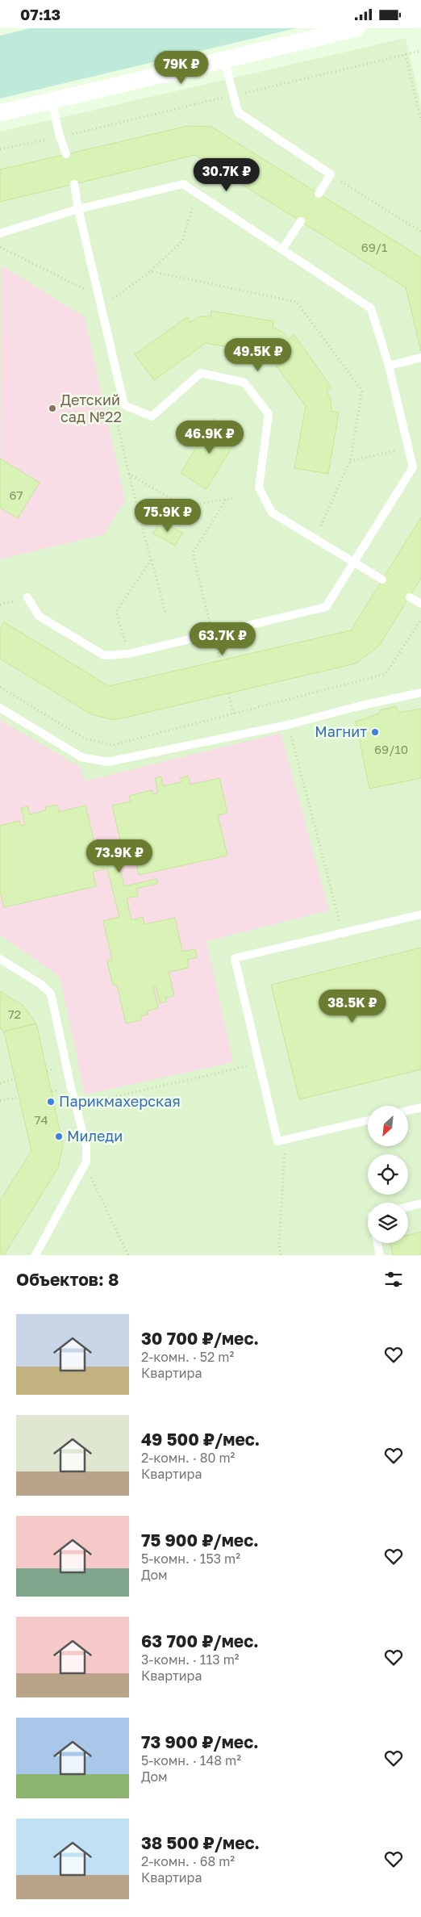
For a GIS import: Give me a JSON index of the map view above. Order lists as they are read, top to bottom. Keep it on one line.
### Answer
{"places":["Детский сад №22","Магнит","Парикмахерская","Миледи"],"house_numbers":["69/1","67","69/10","72","74"],"north":"bottom left","page":{"status":"07:13","price":["79K ₽","30.7K ₽","49.5K ₽","46.9K ₽","75.9K ₽","63.7K ₽","73.9K ₽","38.5K ₽"],"heading":"Объектов: 8","list":[{"name":"30 700 ₽/мес.","note":"2-комн. · 52 m² · Квартира"},{"name":"49 500 ₽/мес.","note":"2-комн. · 80 m² · Квартира"},{"name":"75 900 ₽/мес.","note":"5-комн. · 153 m² · Дом"},{"name":"63 700 ₽/мес.","note":"3-комн. · 113 m² · Квартира"},{"name":"73 900 ₽/мес.","note":"5-комн. · 148 m² · Дом"},{"name":"38 500 ₽/мес.","note":"2-комн. · 68 m² · Квартира"}]}}
